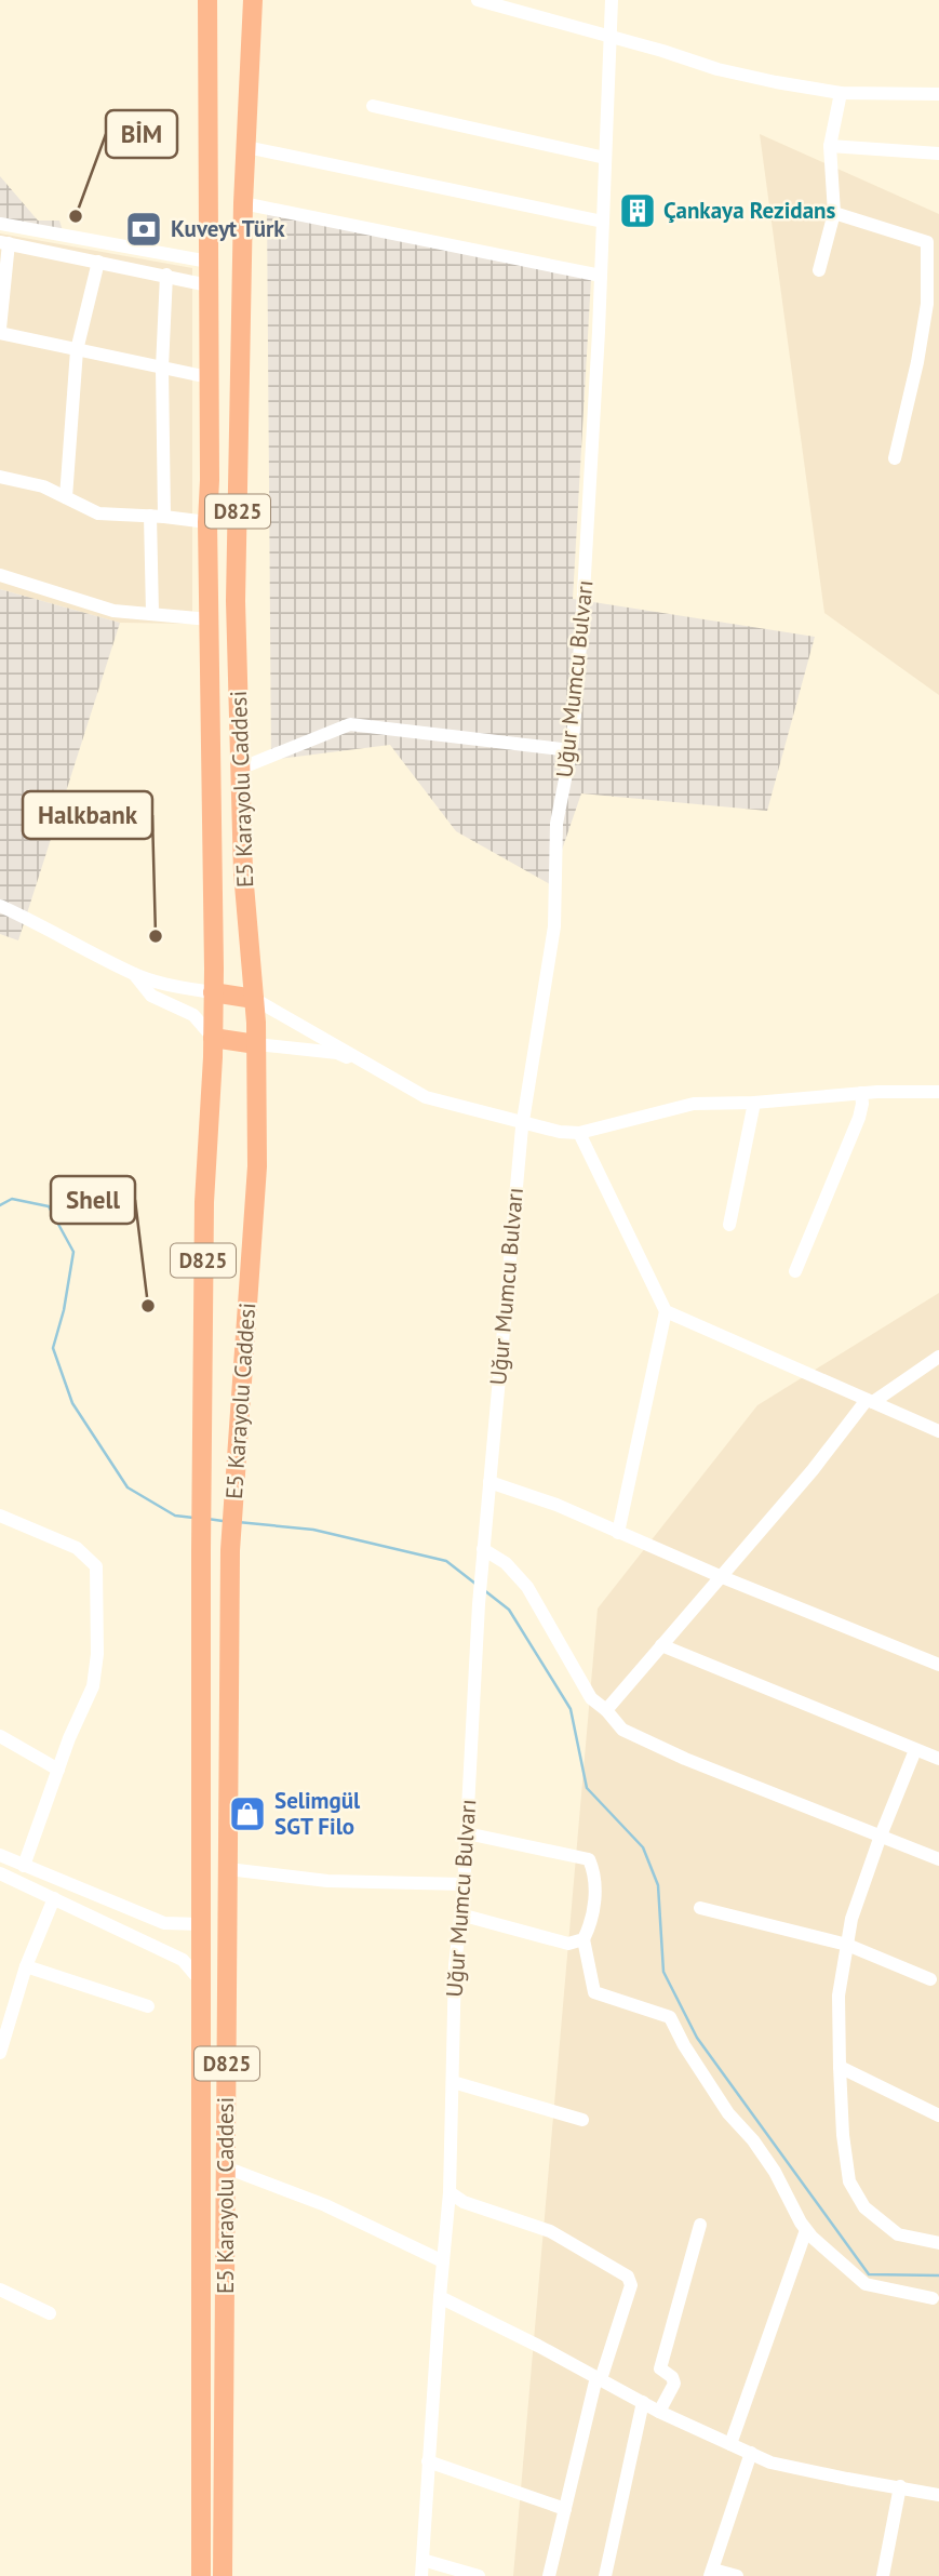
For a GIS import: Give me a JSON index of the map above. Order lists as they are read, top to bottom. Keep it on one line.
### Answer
{"streets":{"highway":["D825","E5 Karayolu Caddesi"],"street":["Uğur Mumcu Bulvarı"]},"places":{"building":["Çankaya Rezidans"],"other":["BİM","Halkbank","Shell"],"bank":["Kuveyt Türk"],"shop":["Selimgül SGT Filo"]}}
